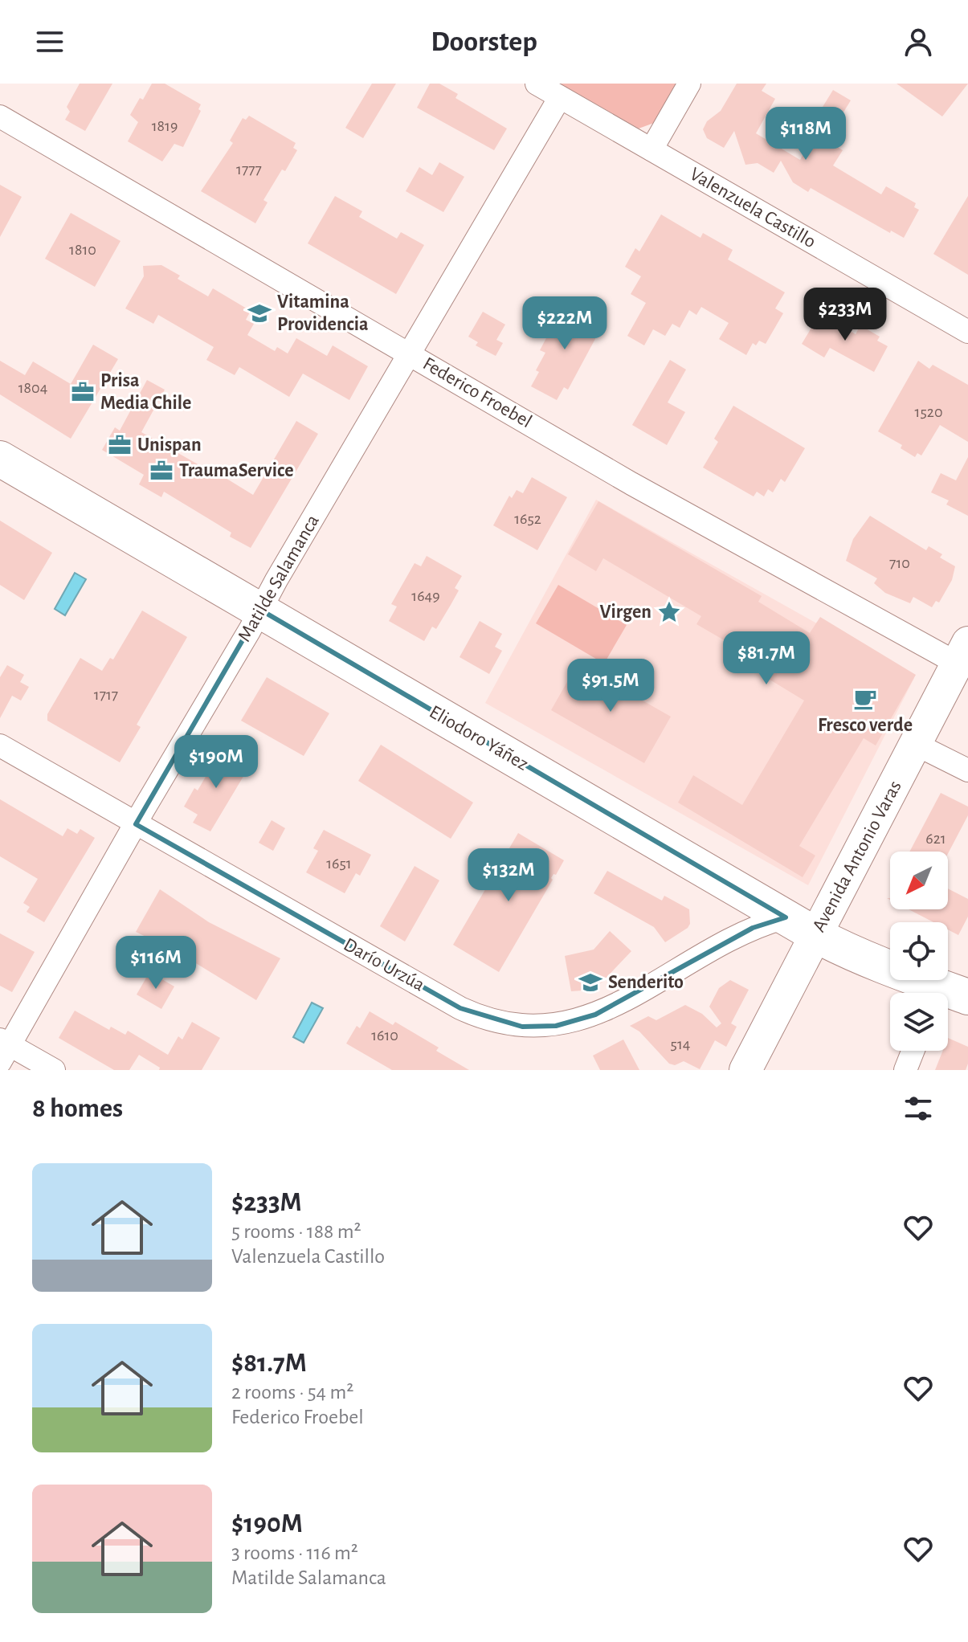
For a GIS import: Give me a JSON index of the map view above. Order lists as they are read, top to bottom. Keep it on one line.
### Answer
{"streets":{"main road":["Eliodoro Yáñez","Avenida Antonio Varas"],"street":["Valenzuela Castillo","Federico Froebel","Matilde Salamanca","Darío Urzúa"]},"crossings":[["Valenzuela Castillo","Matilde Salamanca"],["Federico Froebel","Matilde Salamanca"],["Federico Froebel","Avenida Antonio Varas"],["Matilde Salamanca","Eliodoro Yáñez"],["Matilde Salamanca","Darío Urzúa"],["Eliodoro Yáñez","Avenida Antonio Varas"],["Eliodoro Yáñez","Darío Urzúa"]],"places":{"school or university":["Vitamina Providencia","Senderito"],"office":["Prisa Media Chile","Unispan","TraumaService"],"place":["Virgen"],"cafe":["Fresco verde"]},"house_numbers":["1819","1777","1810","1804","1520","1652","710","1649","1717","621","1651","1610","514"],"north":"bottom left","page":{"header":"Doorstep","price":["$118M","$233M","$222M","$81.7M","$91.5M","$190M","$132M","$116M"],"heading":"8 homes","list":[{"name":"$233M","note":"5 rooms · 188 m² · Valenzuela Castillo"},{"name":"$81.7M","note":"2 rooms · 54 m² · Federico Froebel"},{"name":"$190M","note":"3 rooms · 116 m² · Matilde Salamanca"}]}}
